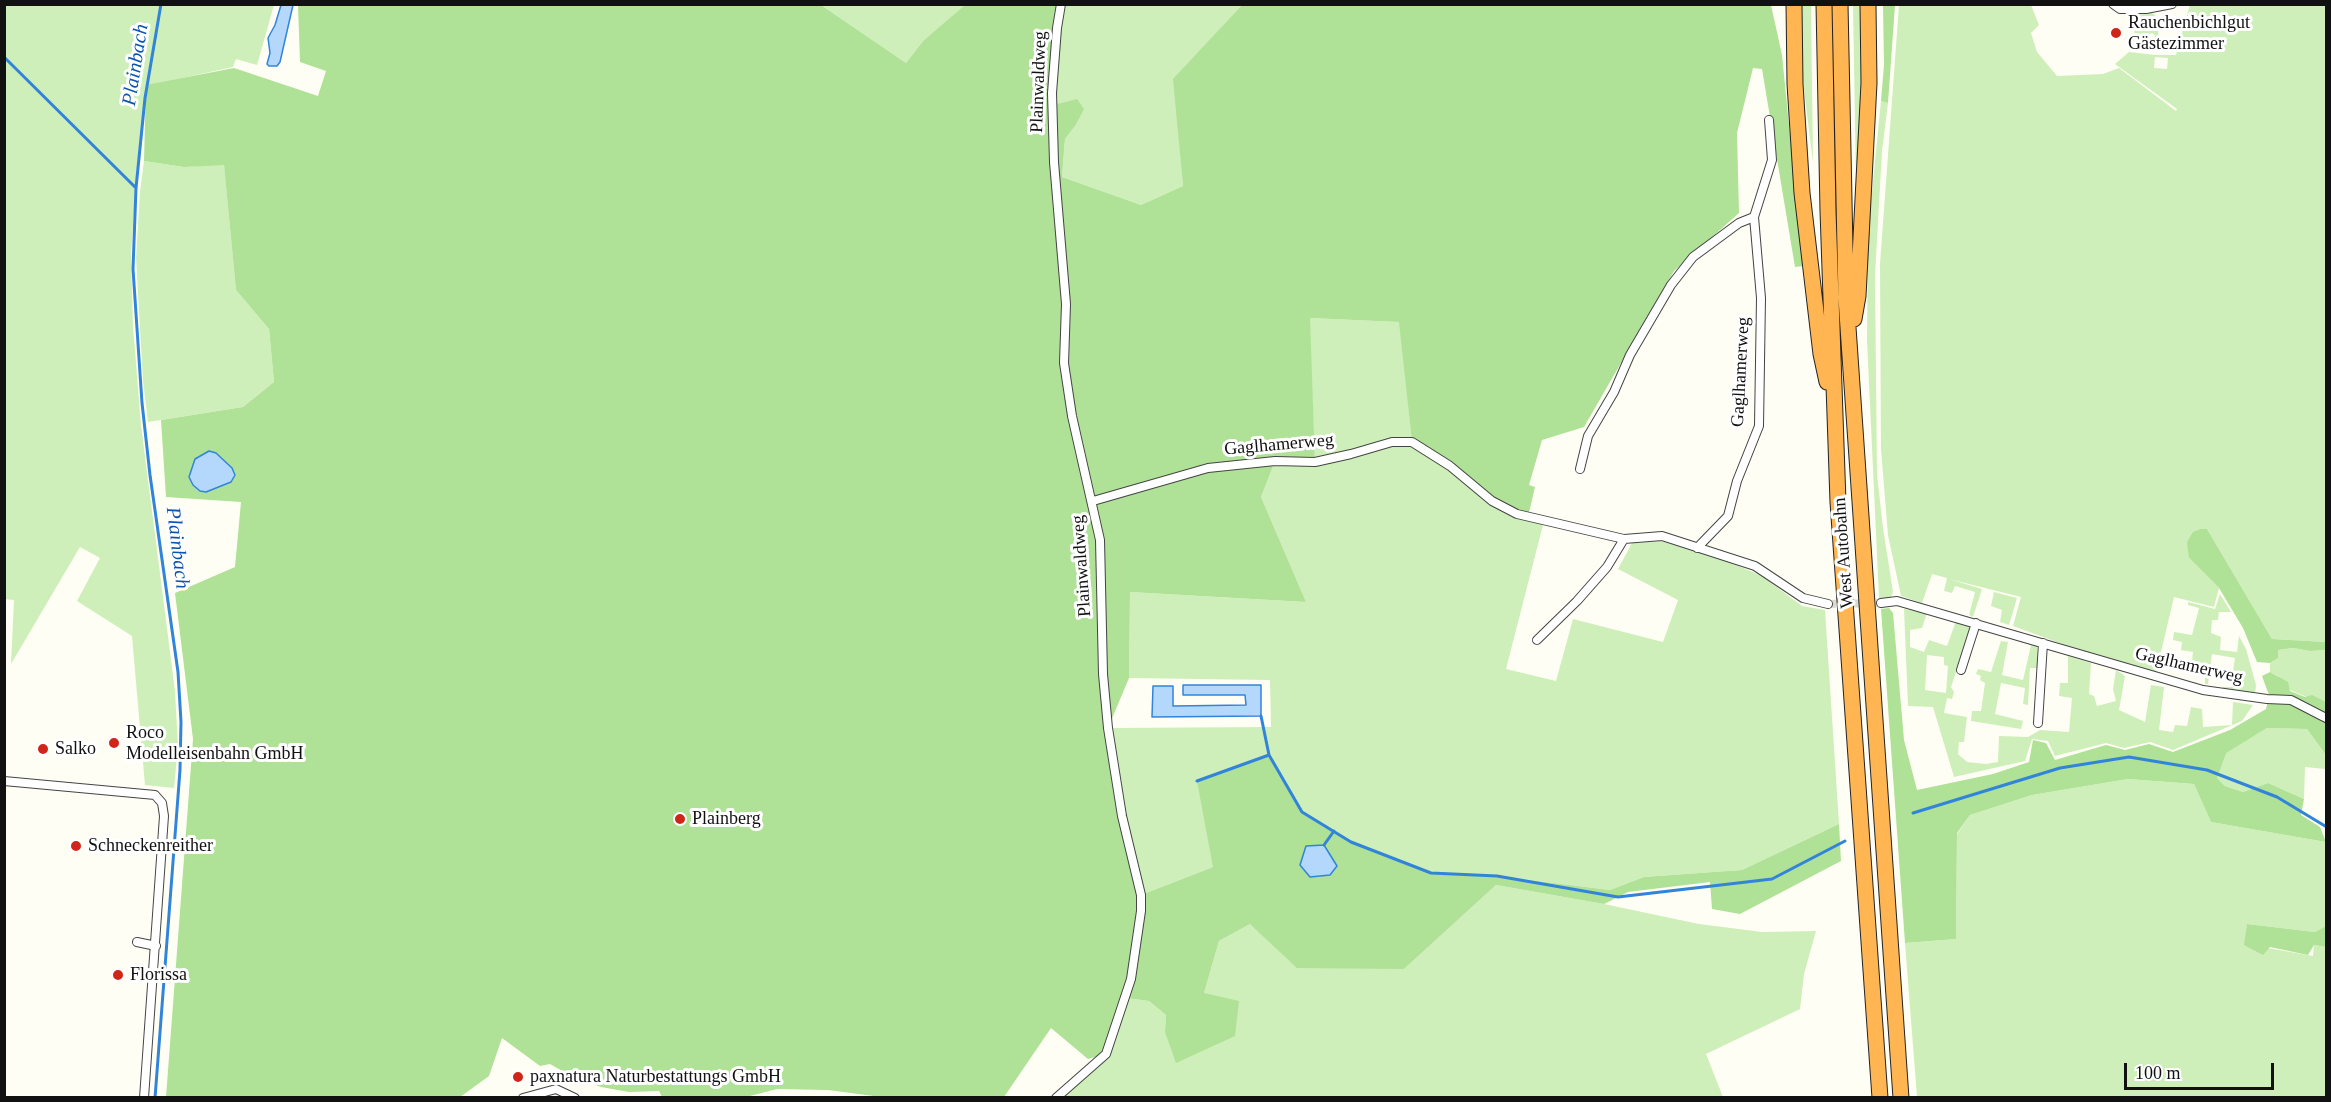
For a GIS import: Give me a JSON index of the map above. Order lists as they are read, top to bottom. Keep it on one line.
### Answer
{"streets":{"highway":["West Autobahn"],"street":["Plainwaldweg","Gaglhamerweg"]},"crossings":[["Plainwaldweg","Gaglhamerweg"]],"water":["Plainbach"],"places":["Rauchenbichlgut Gästezimmer","Roco Modelleisenbahn GmbH","Salko","Plainberg","Schneckenreither","Florissa","paxnatura Naturbestattungs GmbH"],"scale_bar":"100 m"}
